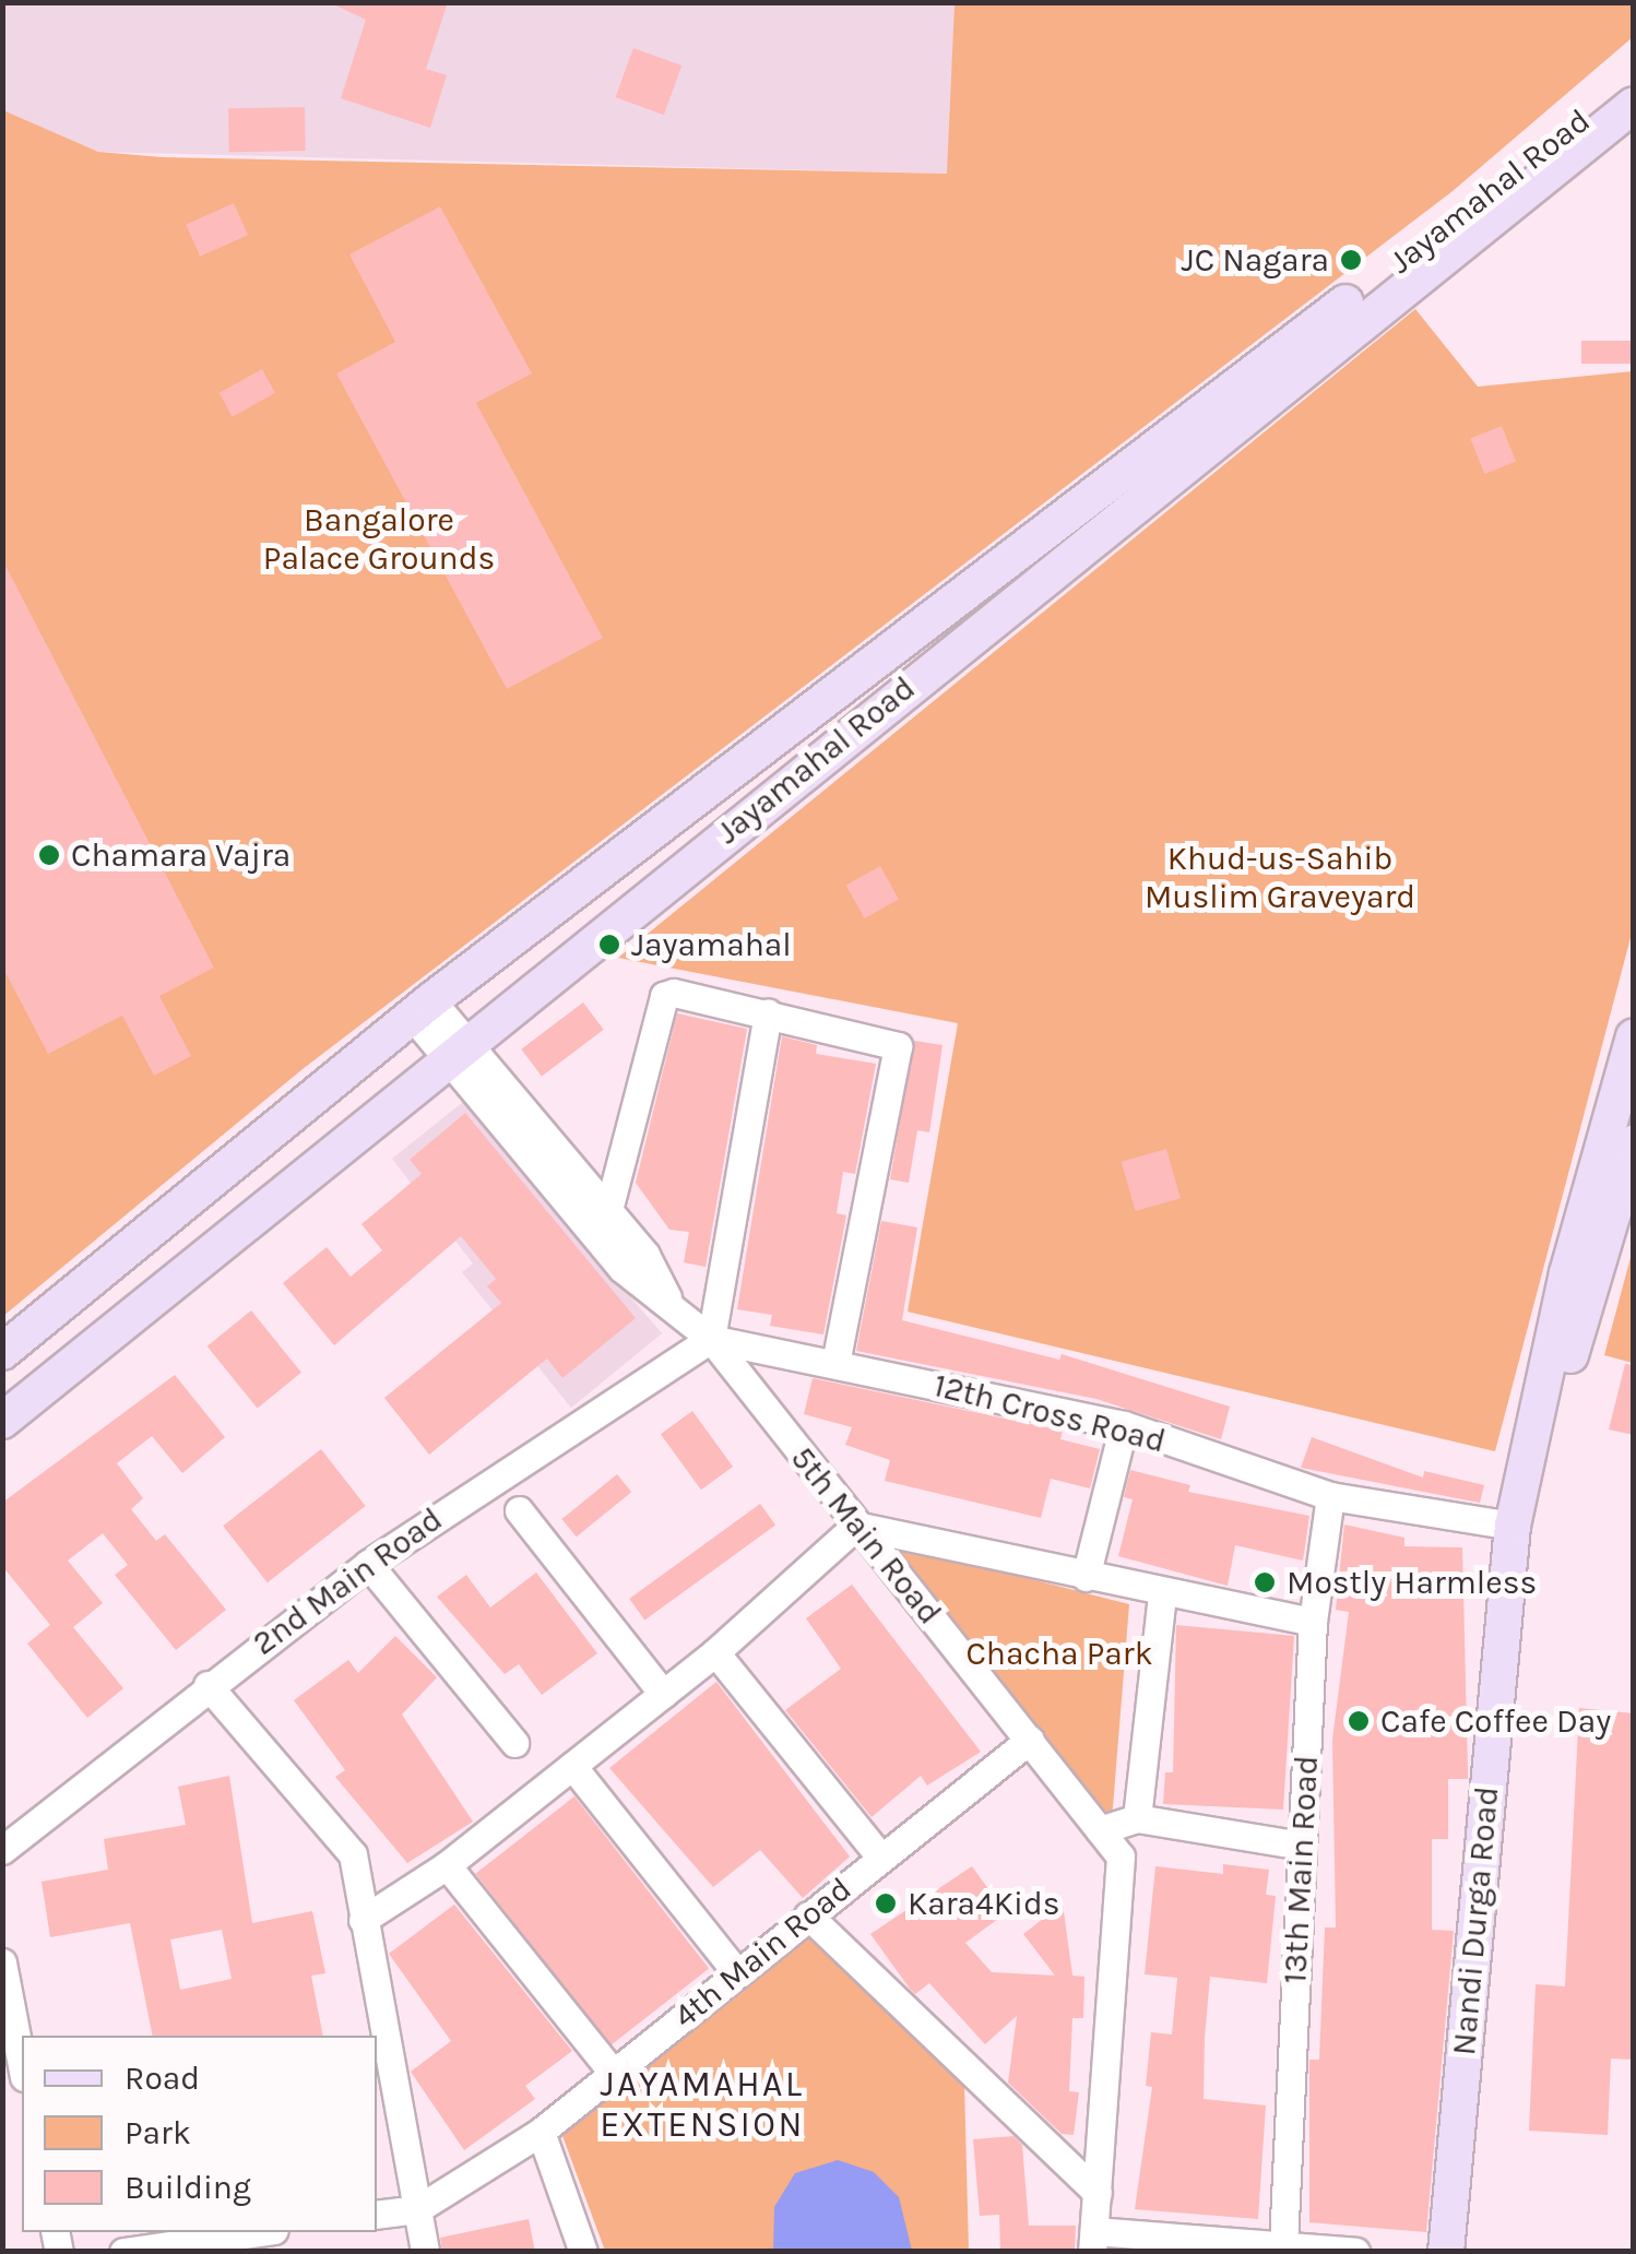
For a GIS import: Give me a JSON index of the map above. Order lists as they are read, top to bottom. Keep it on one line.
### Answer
{"streets":{"main road":["Jayamahal Road","Nandi Durga Road"],"street":["12th Cross Road","5th Main Road","2nd Main Road","13th Main Road","4th Main Road"]},"crossings":[["Jayamahal Road","5th Main Road"],["12th Cross Road","5th Main Road"],["12th Cross Road","2nd Main Road"],["12th Cross Road","13th Main Road"],["12th Cross Road","Nandi Durga Road"],["5th Main Road","2nd Main Road"],["5th Main Road","4th Main Road"]],"districts":["JAYAMAHAL EXTENSION"],"parks":["Bangalore Palace Grounds","Khud-us-Sahib Muslim Graveyard","Chacha Park"],"places":["JC Nagara","Chamara Vajra","Jayamahal","Mostly Harmless","Cafe Coffee Day","Kara4Kids"],"legend":["Road","Park","Building"]}
